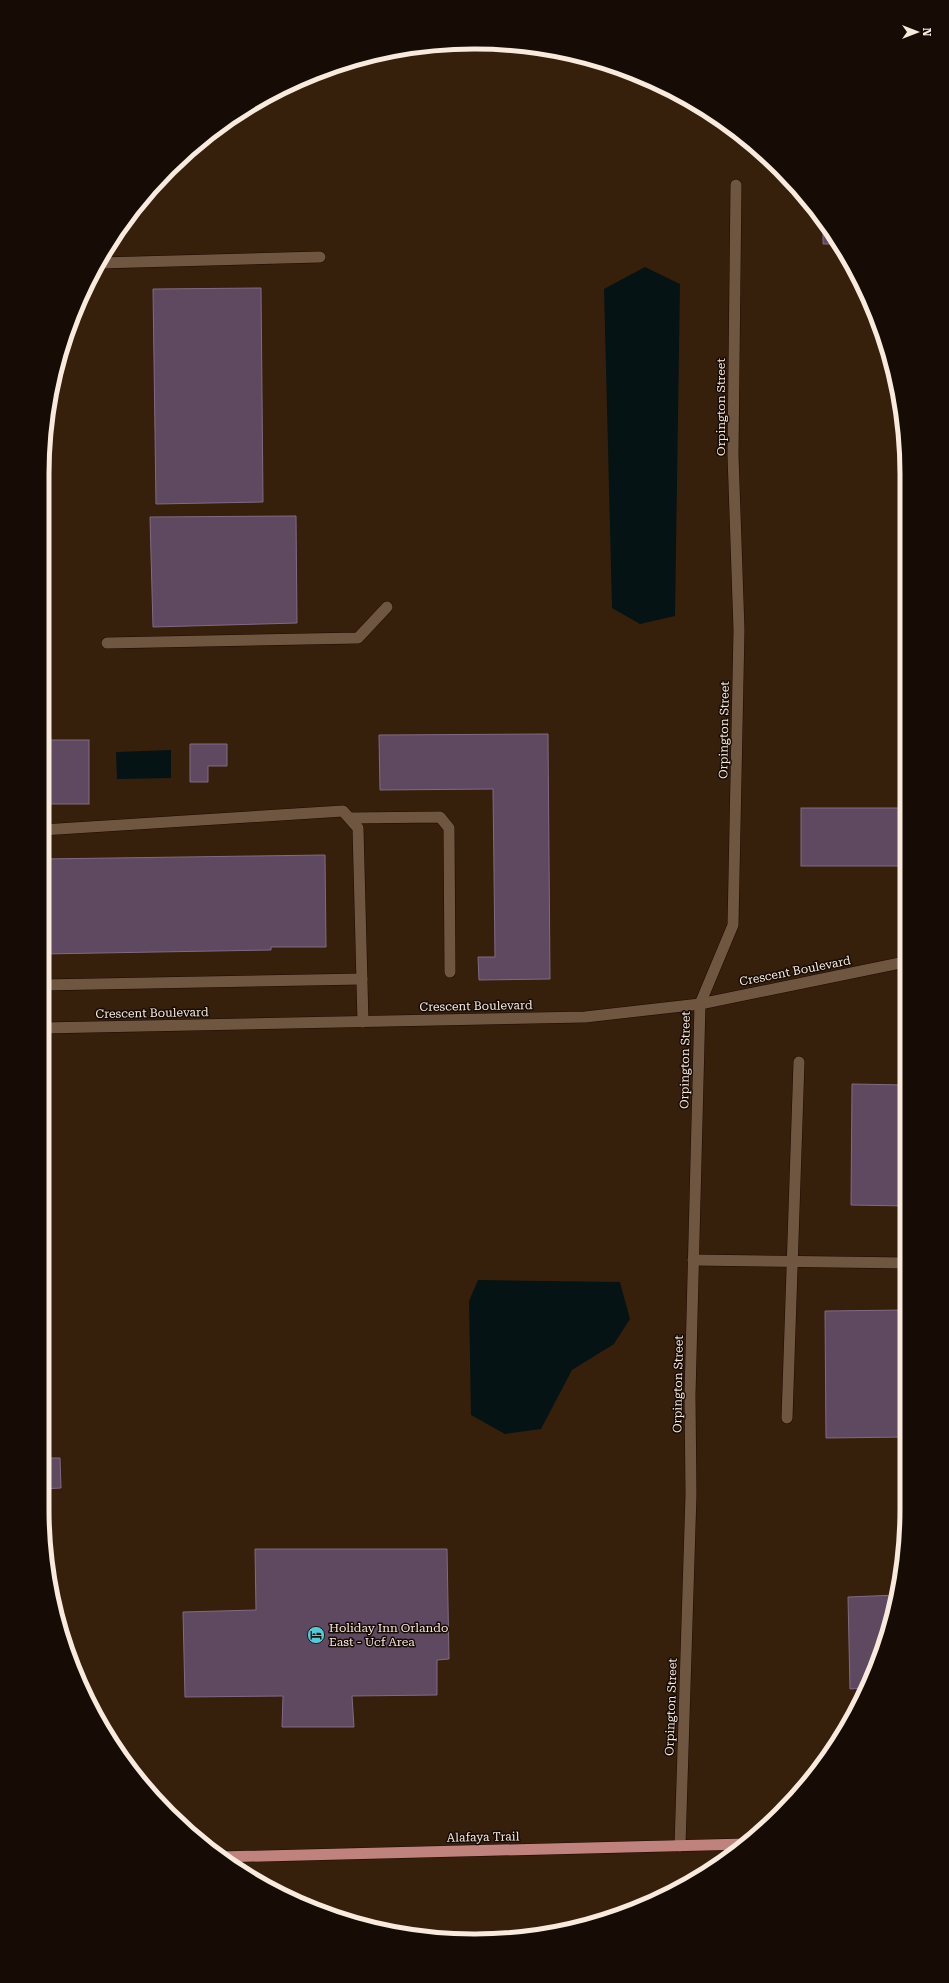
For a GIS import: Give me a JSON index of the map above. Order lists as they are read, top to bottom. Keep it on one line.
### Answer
{"streets":{"main road":["Alafaya Trail"],"street":["Orpington Street","Crescent Boulevard"]},"crossings":[["Orpington Street","Crescent Boulevard"],["Orpington Street","Alafaya Trail"]],"places":{"hotel":["Holiday Inn Orlando East - Ucf Area"]},"north":"right"}
